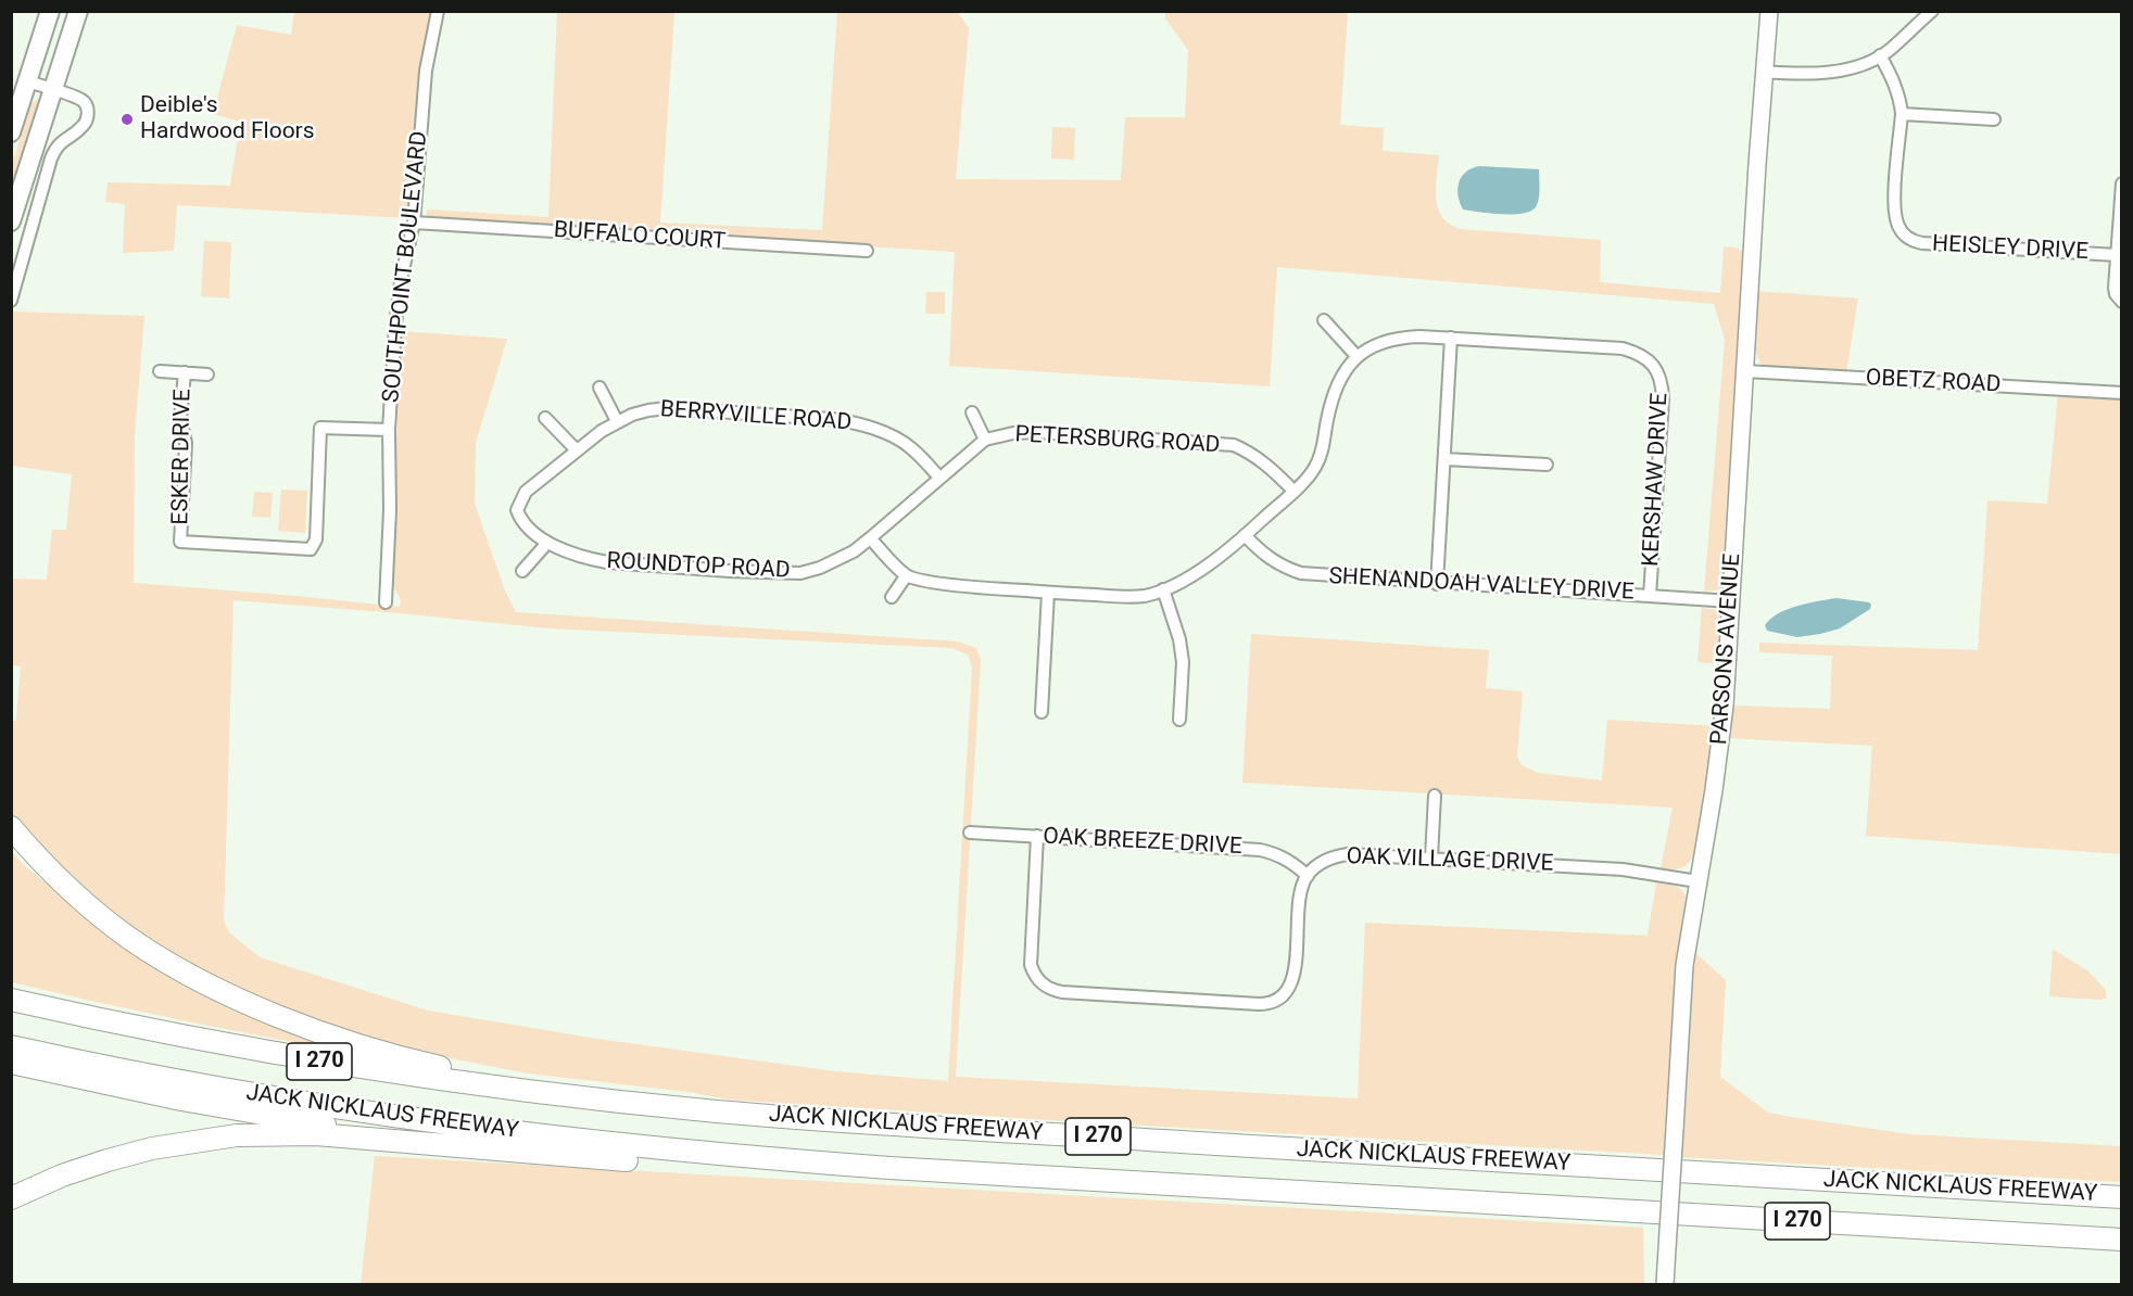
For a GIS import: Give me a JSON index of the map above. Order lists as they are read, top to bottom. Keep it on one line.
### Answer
{"streets":{"highway":["I 270","JACK NICKLAUS FREEWAY"],"street":["BUFFALO COURT","HEISLEY DRIVE","SOUTHPOINT BOULEVARD","OBETZ ROAD","BERRYVILLE ROAD","PETERSBURG ROAD","ESKER DRIVE","KERSHAW DRIVE","ROUNDTOP ROAD","SHENANDOAH VALLEY DRIVE","PARSONS AVENUE","OAK BREEZE DRIVE","OAK VILLAGE DRIVE"]},"crossings":[["BUFFALO COURT","SOUTHPOINT BOULEVARD"],["SOUTHPOINT BOULEVARD","ESKER DRIVE"],["OBETZ ROAD","PARSONS AVENUE"],["BERRYVILLE ROAD","PETERSBURG ROAD"],["BERRYVILLE ROAD","ROUNDTOP ROAD"],["PETERSBURG ROAD","ROUNDTOP ROAD"],["KERSHAW DRIVE","SHENANDOAH VALLEY DRIVE"],["SHENANDOAH VALLEY DRIVE","PARSONS AVENUE"],["PARSONS AVENUE","OAK VILLAGE DRIVE"],["OAK BREEZE DRIVE","OAK VILLAGE DRIVE"]],"places":["Deible's Hardwood Floors"]}
